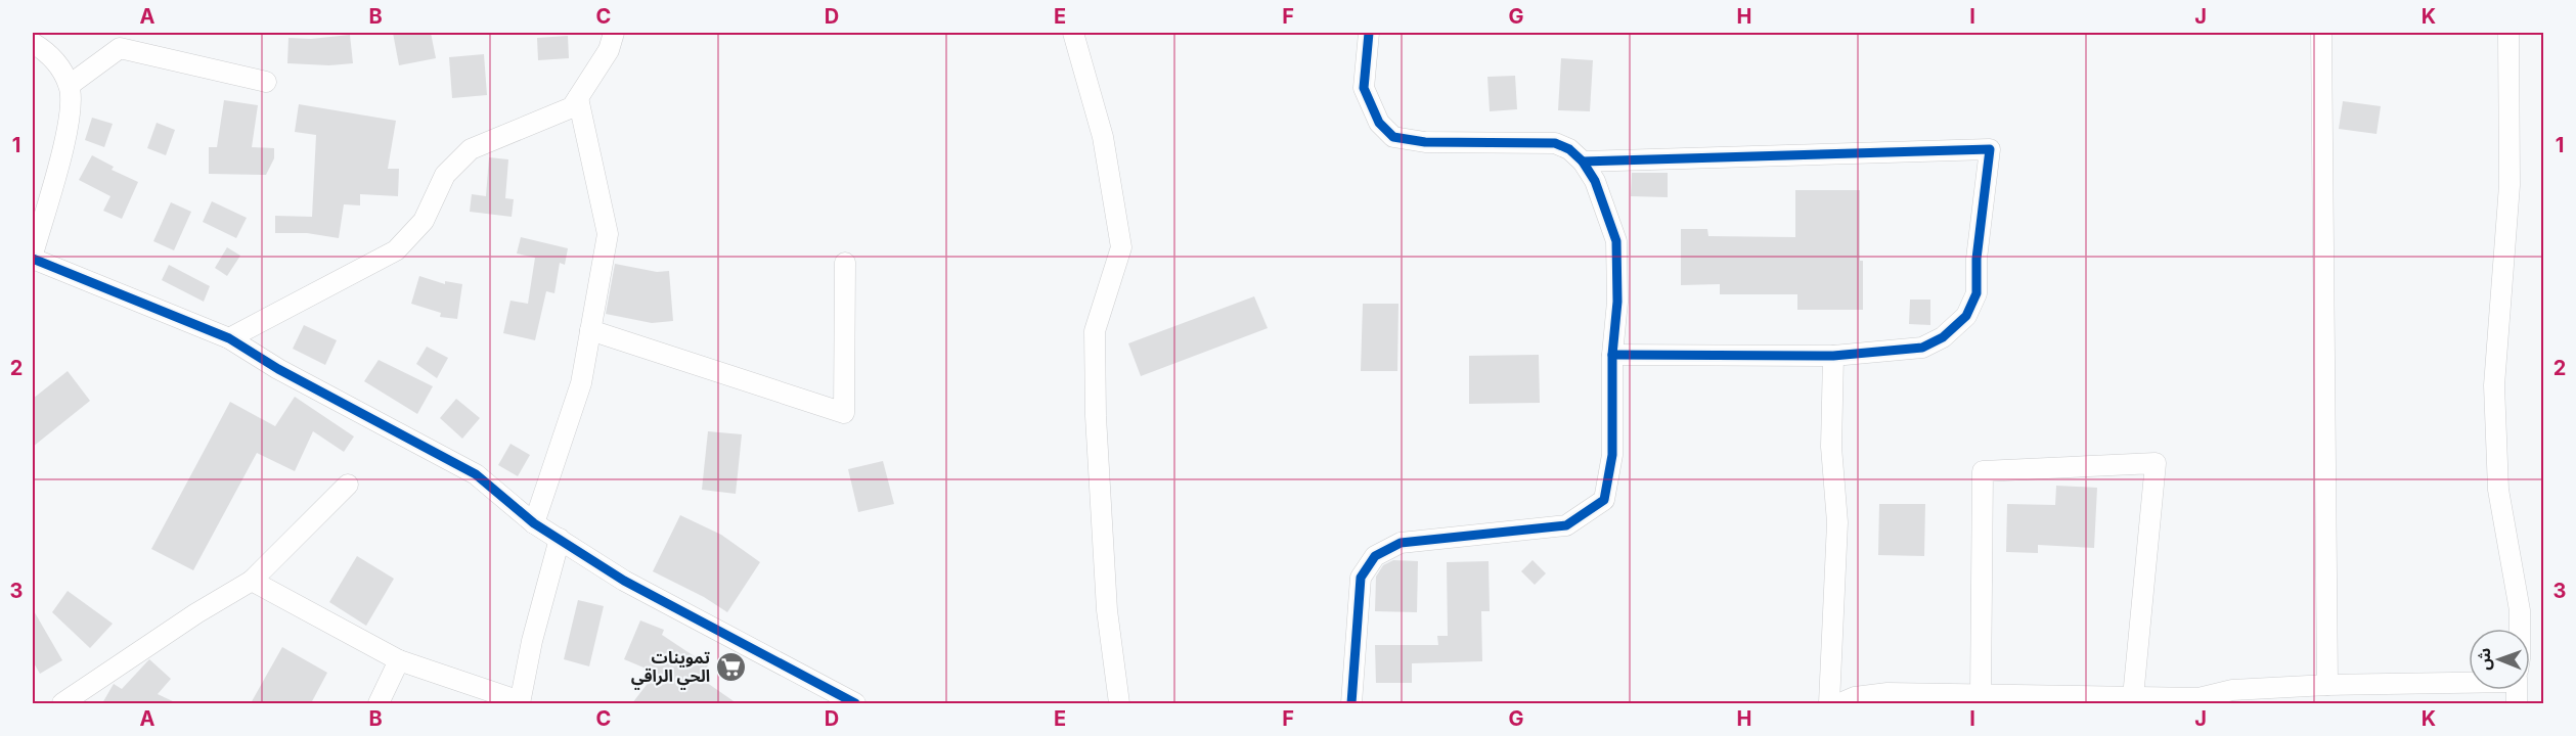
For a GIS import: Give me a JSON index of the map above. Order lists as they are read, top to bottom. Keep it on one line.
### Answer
{"places":{"supermarket":["تموينات الحي الراقي"]},"north":"left","grid":{"columns":["A","B","C","D","E","F","G","H","I","J","K"],"rows":["1","2","3"]}}
